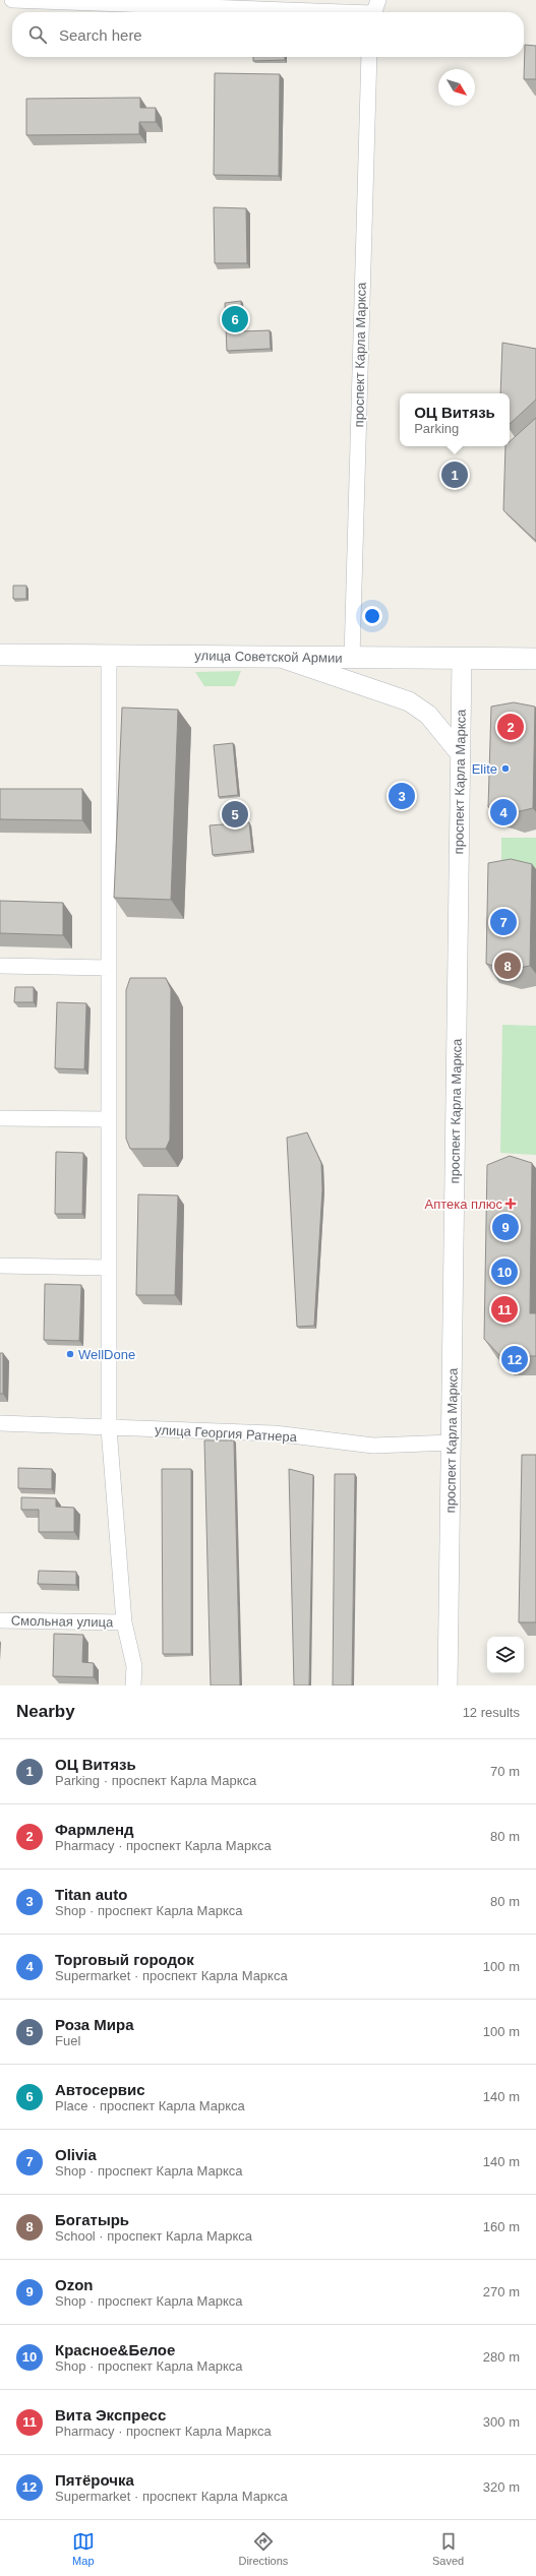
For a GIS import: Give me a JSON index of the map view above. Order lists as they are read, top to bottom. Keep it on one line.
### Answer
{"streets":{"main road":["улица Советской Армии"],"street":["проспект Карла Маркса","улица Георгия Ратнера","Смольная улица"]},"crossings":[["проспект Карла Маркса","улица Советской Армии"],["проспект Карла Маркса","улица Георгия Ратнера"]],"places":{"other":["Elite","WellDone"],"health":["Аптека плюс"]},"north":"bottom right","page":{"search":"Search here","pins":["6","1","2","3","4","5","7","8","9","10","11","12"],"popup":["ОЦ Витязь","Parking"],"heading":["Nearby","12 results"],"list":[{"mark":"1","name":"ОЦ Витязь","note":"Parking · проспект Карла Маркса","value":"70 m"},{"mark":"2","name":"Фармленд","note":"Pharmacy · проспект Карла Маркса","value":"80 m"},{"mark":"3","name":"Titan auto","note":"Shop · проспект Карла Маркса","value":"80 m"},{"mark":"4","name":"Торговый городок","note":"Supermarket · проспект Карла Маркса","value":"100 m"},{"mark":"5","name":"Роза Мира","note":"Fuel","value":"100 m"},{"mark":"6","name":"Автосервис","note":"Place · проспект Карла Маркса","value":"140 m"},{"mark":"7","name":"Olivia","note":"Shop · проспект Карла Маркса","value":"140 m"},{"mark":"8","name":"Богатырь","note":"School · проспект Карла Маркса","value":"160 m"},{"mark":"9","name":"Ozon","note":"Shop · проспект Карла Маркса","value":"270 m"},{"mark":"10","name":"Красное&Белое","note":"Shop · проспект Карла Маркса","value":"280 m"},{"mark":"11","name":"Вита Экспресс","note":"Pharmacy · проспект Карла Маркса","value":"300 m"},{"mark":"12","name":"Пятёрочка","note":"Supermarket · проспект Карла Маркса","value":"320 m"}],"nav":["Map","Directions","Saved"]}}
